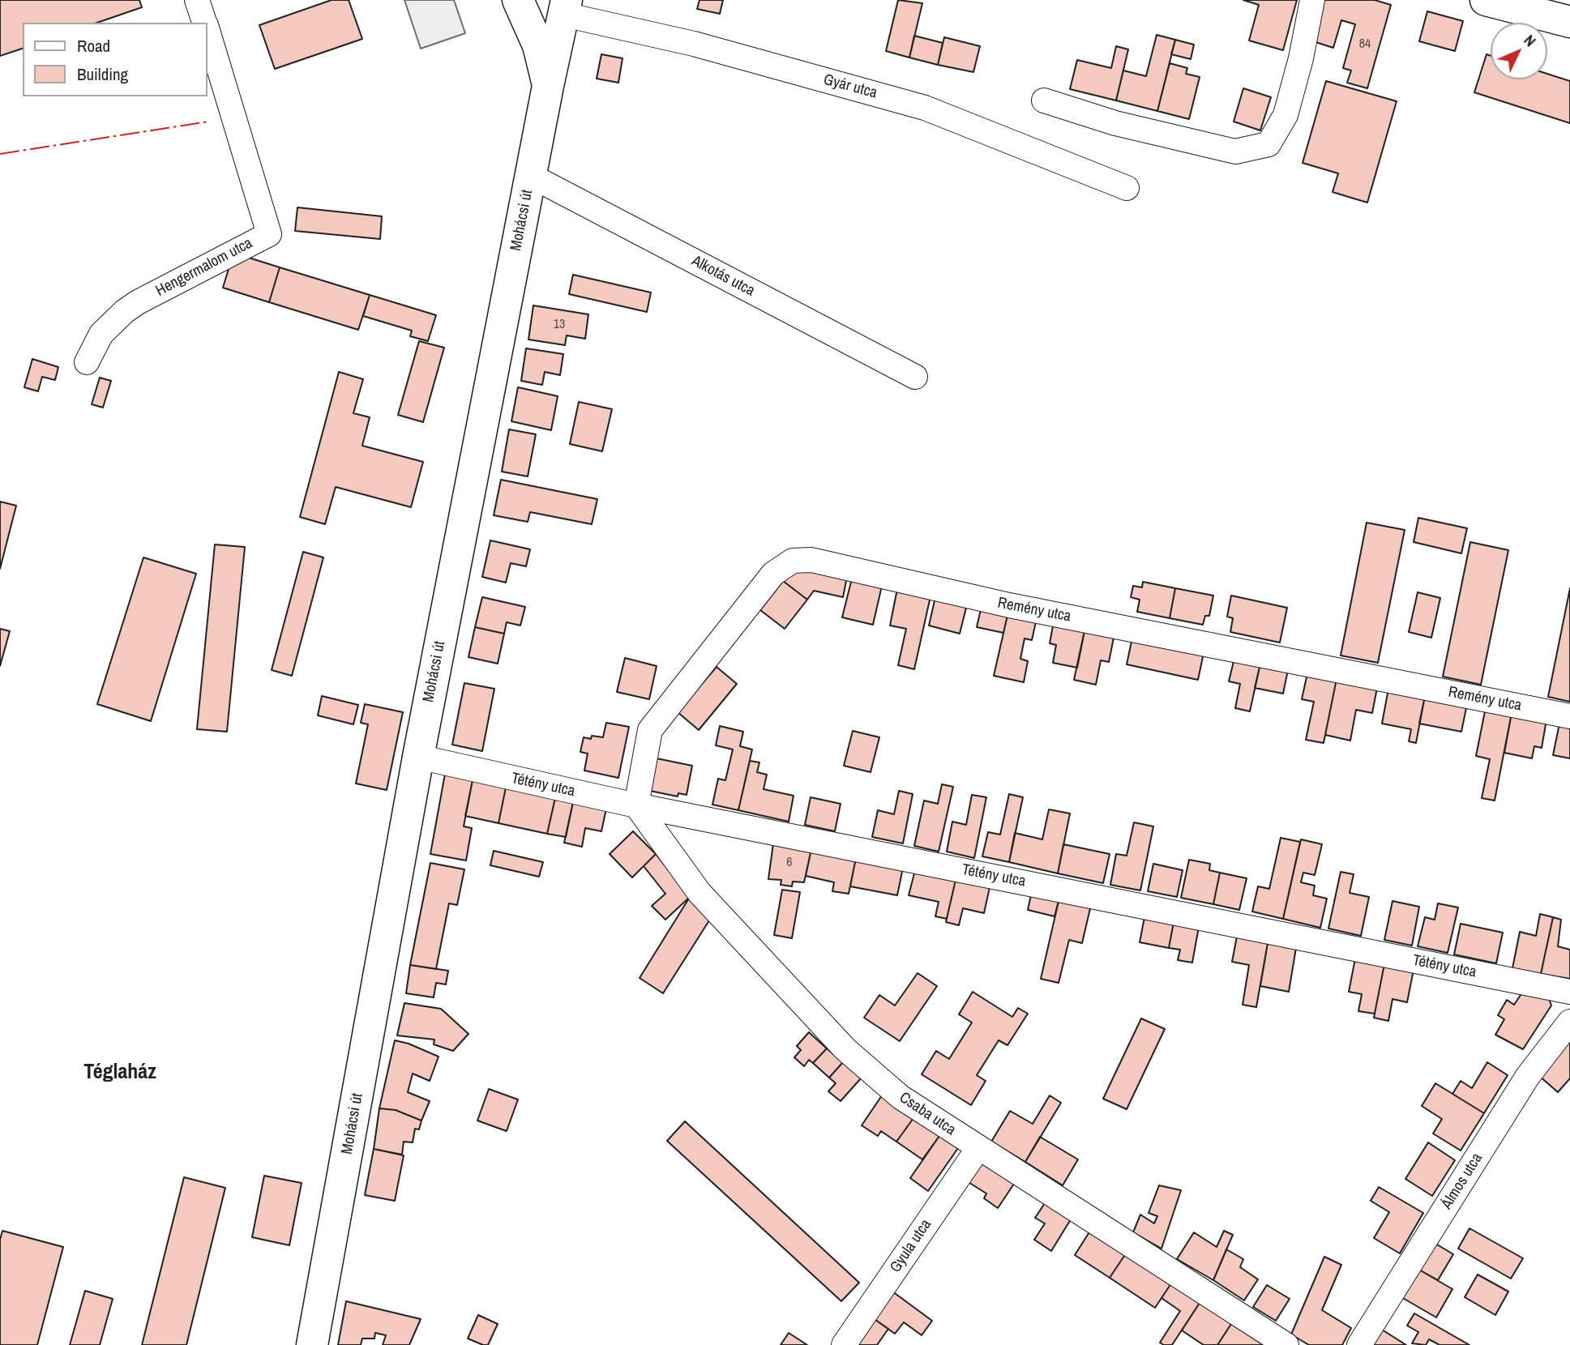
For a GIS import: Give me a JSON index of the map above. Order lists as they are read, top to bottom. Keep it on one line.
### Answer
{"streets":{"main road":["Mohácsi út"],"street":["Gyár utca","Hengermalom utca","Alkotás utca","Remény utca","Tétény utca","Csaba utca","Álmos utca","Gyula utca"]},"crossings":[["Gyár utca","Mohácsi út"],["Mohácsi út","Alkotás utca"],["Mohácsi út","Tétény utca"],["Remény utca","Tétény utca"],["Remény utca","Csaba utca"],["Tétény utca","Csaba utca"],["Csaba utca","Gyula utca"]],"districts":["Téglaház"],"house_numbers":["84","13","6"],"legend":["Road","Building"],"north":"top right"}
